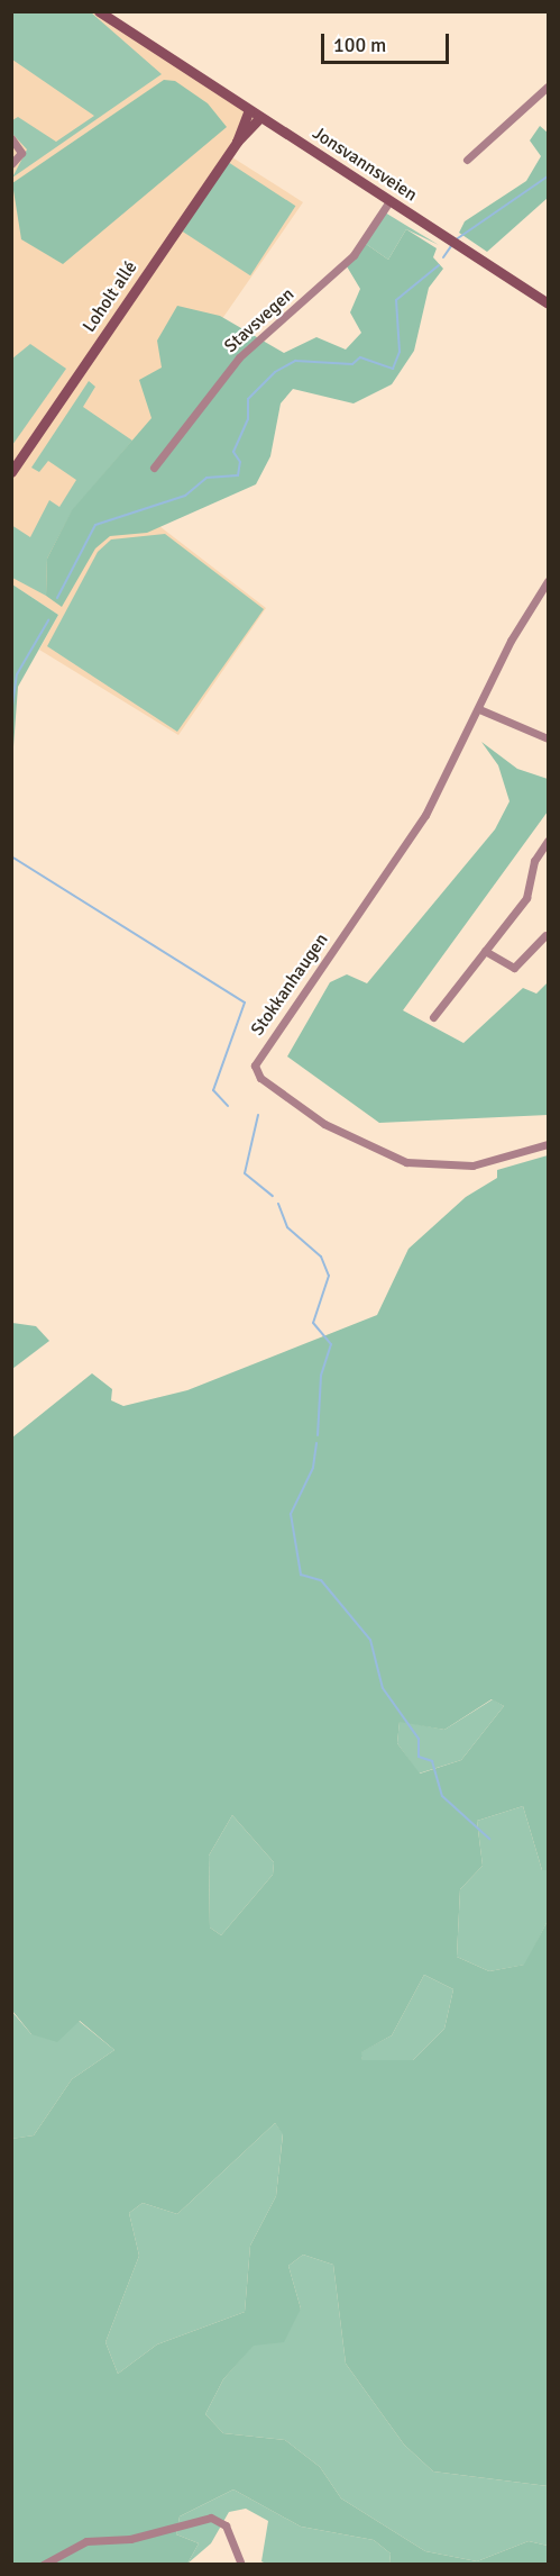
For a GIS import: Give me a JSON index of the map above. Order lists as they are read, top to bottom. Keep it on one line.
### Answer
{"streets":{"main road":["Jonsvannsveien","Loholt allé"],"street":["Stavsvegen","Stokkanhaugen"]},"crossings":[["Jonsvannsveien","Loholt allé"],["Jonsvannsveien","Stavsvegen"]],"scale_bar":"100 m"}
